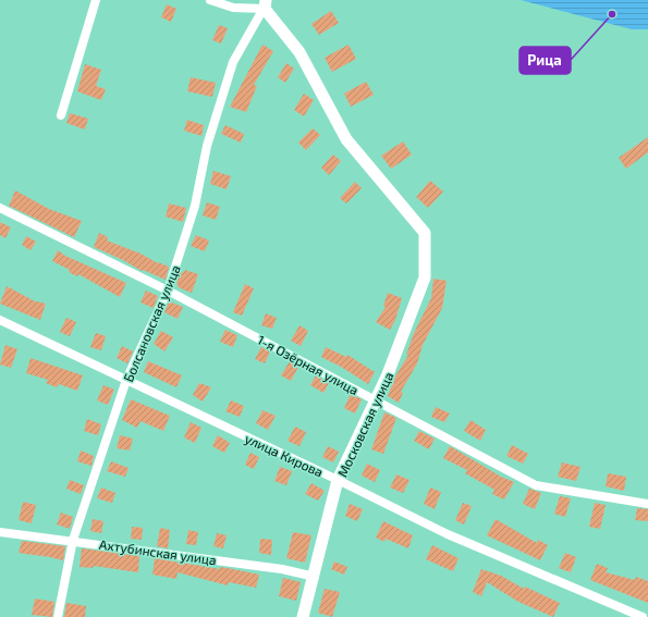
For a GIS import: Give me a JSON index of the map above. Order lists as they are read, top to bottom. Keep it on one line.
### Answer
{"streets":{"street":["Болсановская улица","1-я Озёрная улица","Московская улица","улица Кирова","Ахтубинская улица"]},"crossings":[["Болсановская улица","1-я Озёрная улица"],["Болсановская улица","Московская улица"],["Болсановская улица","улица Кирова"],["Болсановская улица","Ахтубинская улица"],["1-я Озёрная улица","Московская улица"],["Московская улица","улица Кирова"],["Московская улица","Ахтубинская улица"]],"places":["Рица"]}
